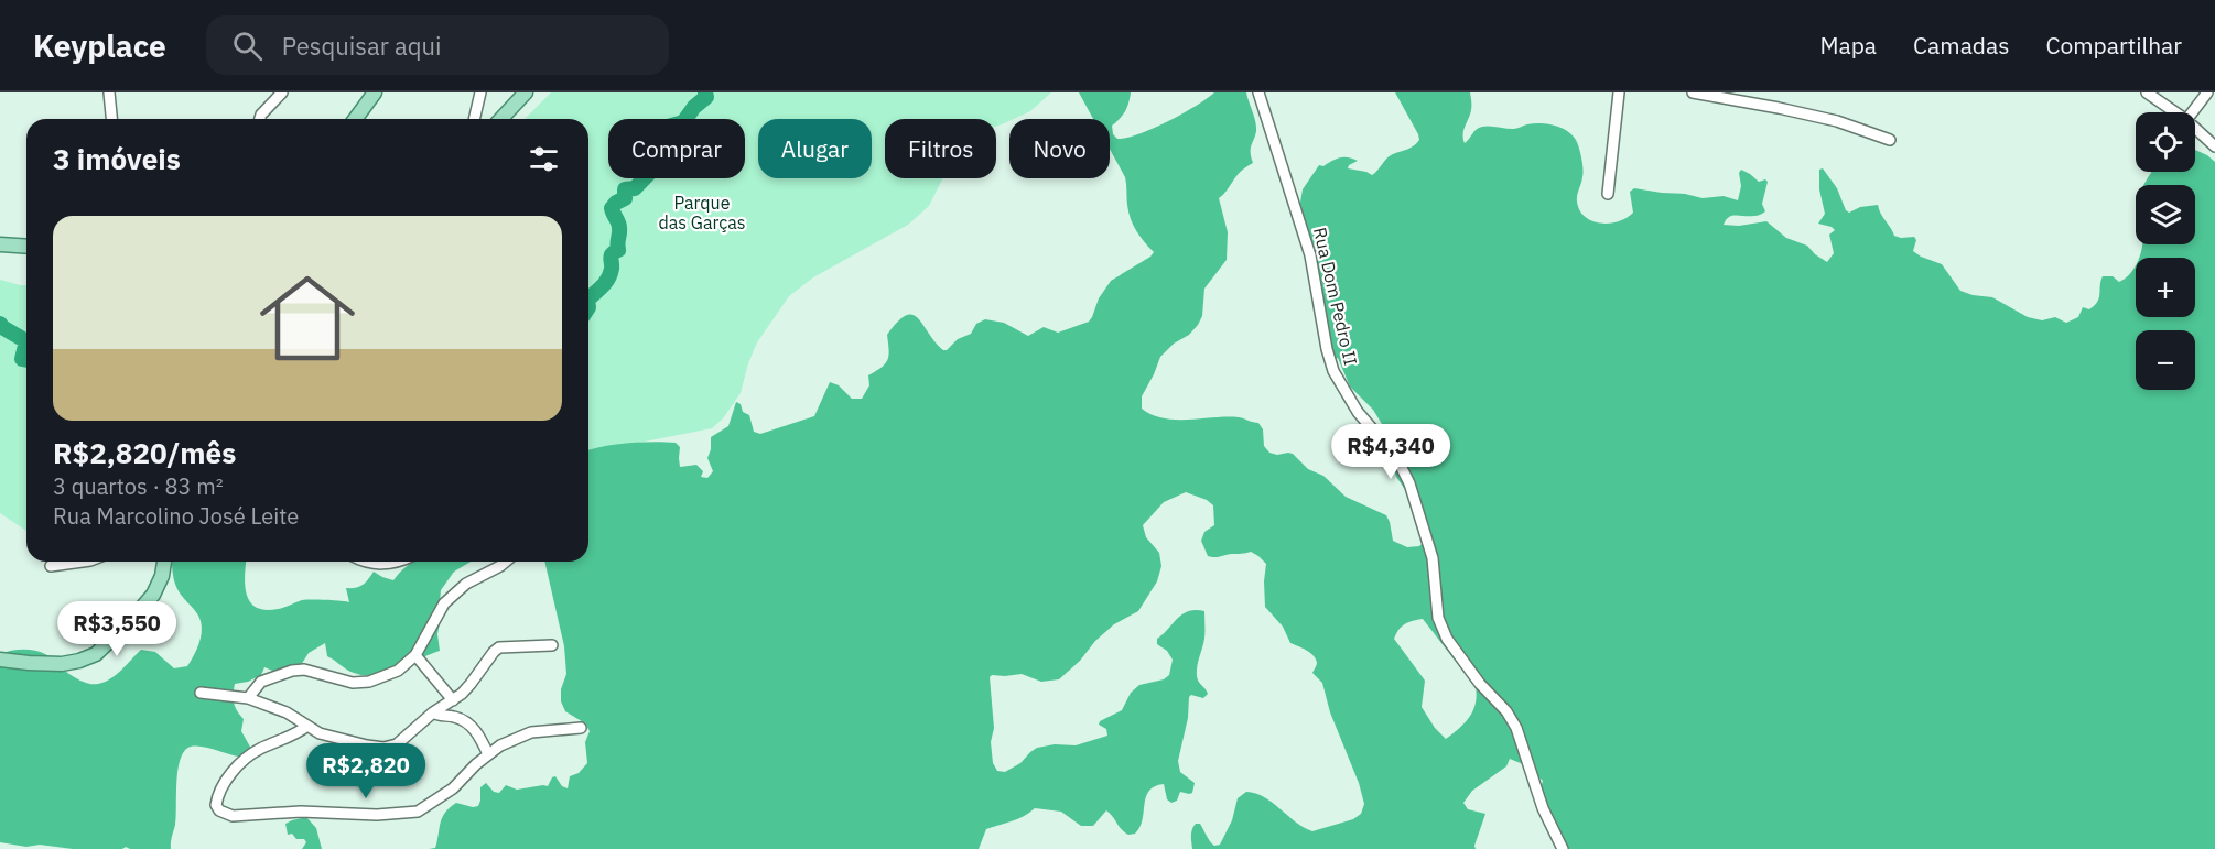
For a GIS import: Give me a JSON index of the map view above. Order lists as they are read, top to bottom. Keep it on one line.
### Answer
{"streets":{"street":["Rua Dom Pedro II"]},"parks":["Parque das Garças"],"page":{"header":"Keyplace","search":"Pesquisar aqui","nav":["Mapa","Camadas","Compartilhar"],"map_buttons":["+","−"],"chip":["Comprar","Alugar","Filtros","Novo"],"heading":"3 imóveis","list":[{"name":"R$2,820/mês","note":"3 quartos · 83 m² · Rua Marcolino José Leite"}],"price":["R$4,340","R$3,550","R$2,820"]}}
